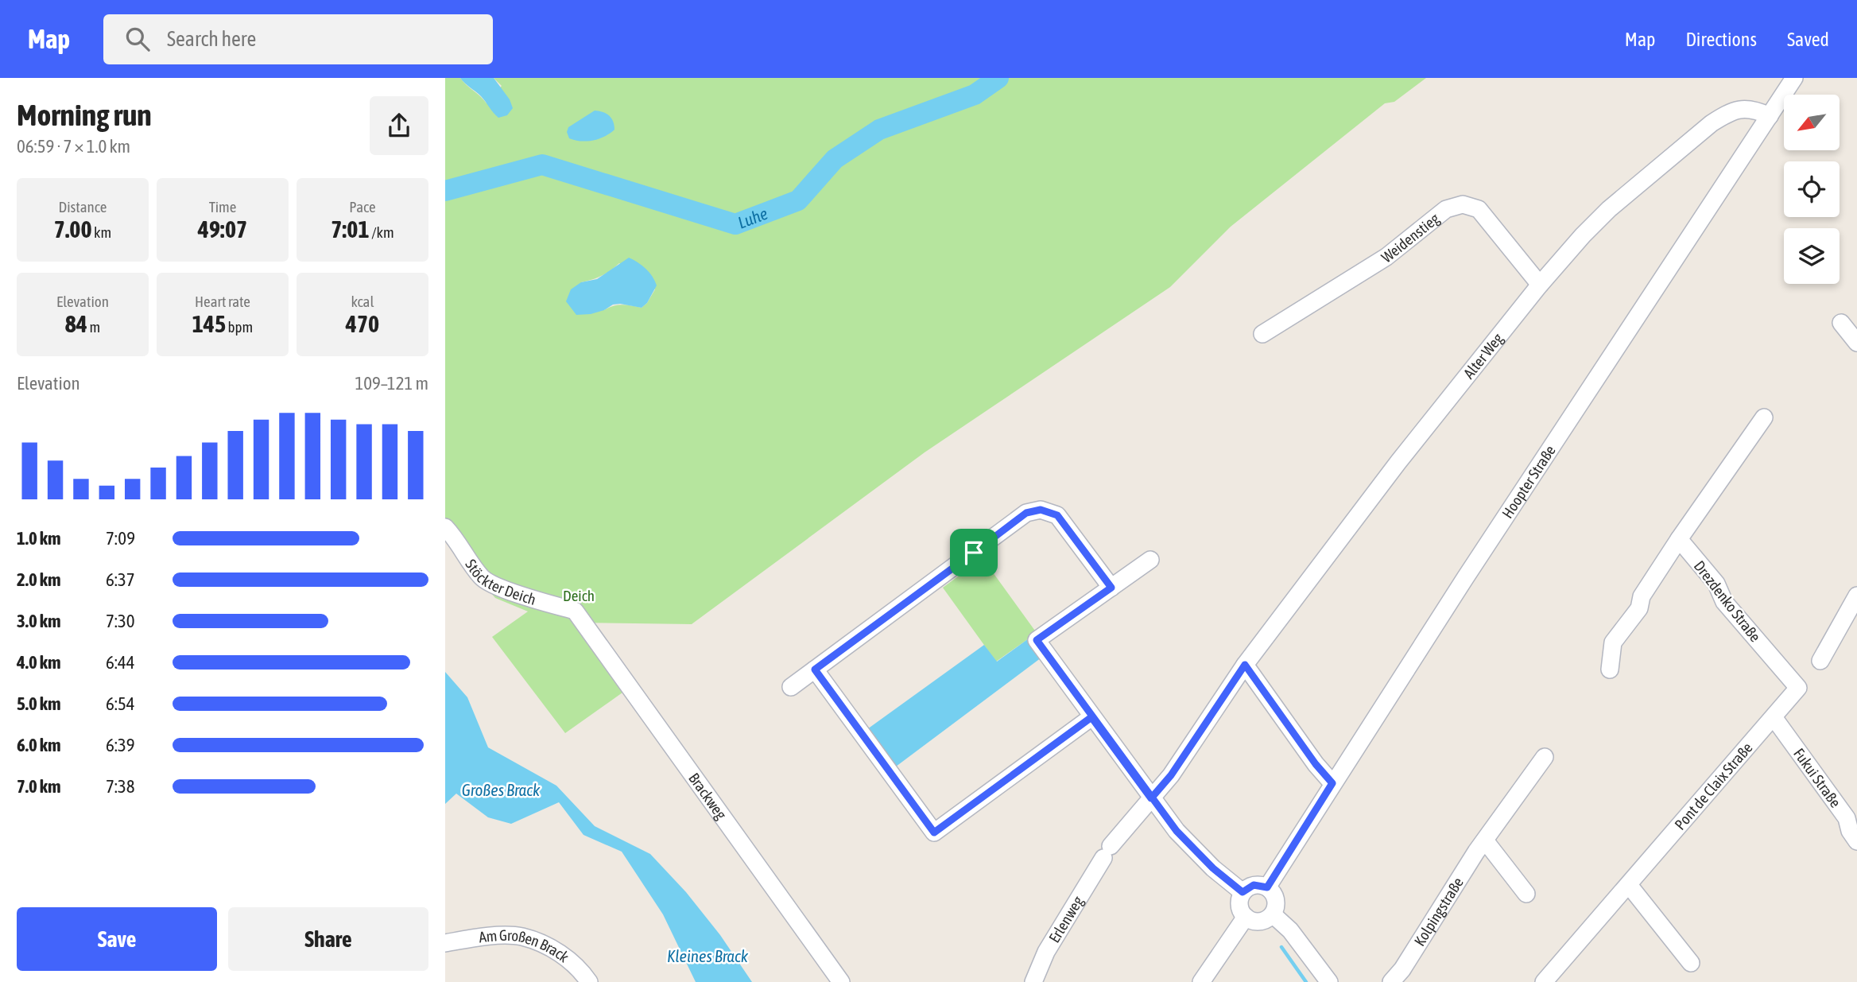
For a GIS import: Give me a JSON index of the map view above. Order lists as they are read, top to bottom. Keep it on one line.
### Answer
{"streets":{"street":["Weidenstieg","Alter Weg","Hoopter Straße","Stöckter Deich","Drezdenko Straße","Fukui Straße","Pont de Claix Straße","Brackweg","Kolpingstraße","Erlenweg","Am Großen Brack"]},"crossings":[["Weidenstieg","Alter Weg"],["Alter Weg","Hoopter Straße"],["Alter Weg","Erlenweg"],["Stöckter Deich","Brackweg"],["Drezdenko Straße","Pont de Claix Straße"],["Fukui Straße","Pont de Claix Straße"]],"water":["Luhe","Großes Brack","Kleines Brack"],"parks":["Deich"],"north":"bottom left","page":{"header":"Map","search":"Search here","nav":["Map","Directions","Saved"],"heading":["Morning run","06:59 · 7 × 1.0 km"],"stats":[["Distance","7.00 km"],["Time","49:07"],["Pace","7:01 /km"],["Elevation","84 m"],["Heart rate","145 bpm"],["kcal","470"]],"chart":["Elevation","109–121 m"],"list":[{"name":"1.0 km","note":"7:09"},{"name":"2.0 km","note":"6:37"},{"name":"3.0 km","note":"7:30"},{"name":"4.0 km","note":"6:44"},{"name":"5.0 km","note":"6:54"},{"name":"6.0 km","note":"6:39"},{"name":"7.0 km","note":"7:38"}],"buttons":["Save","Share"]}}
